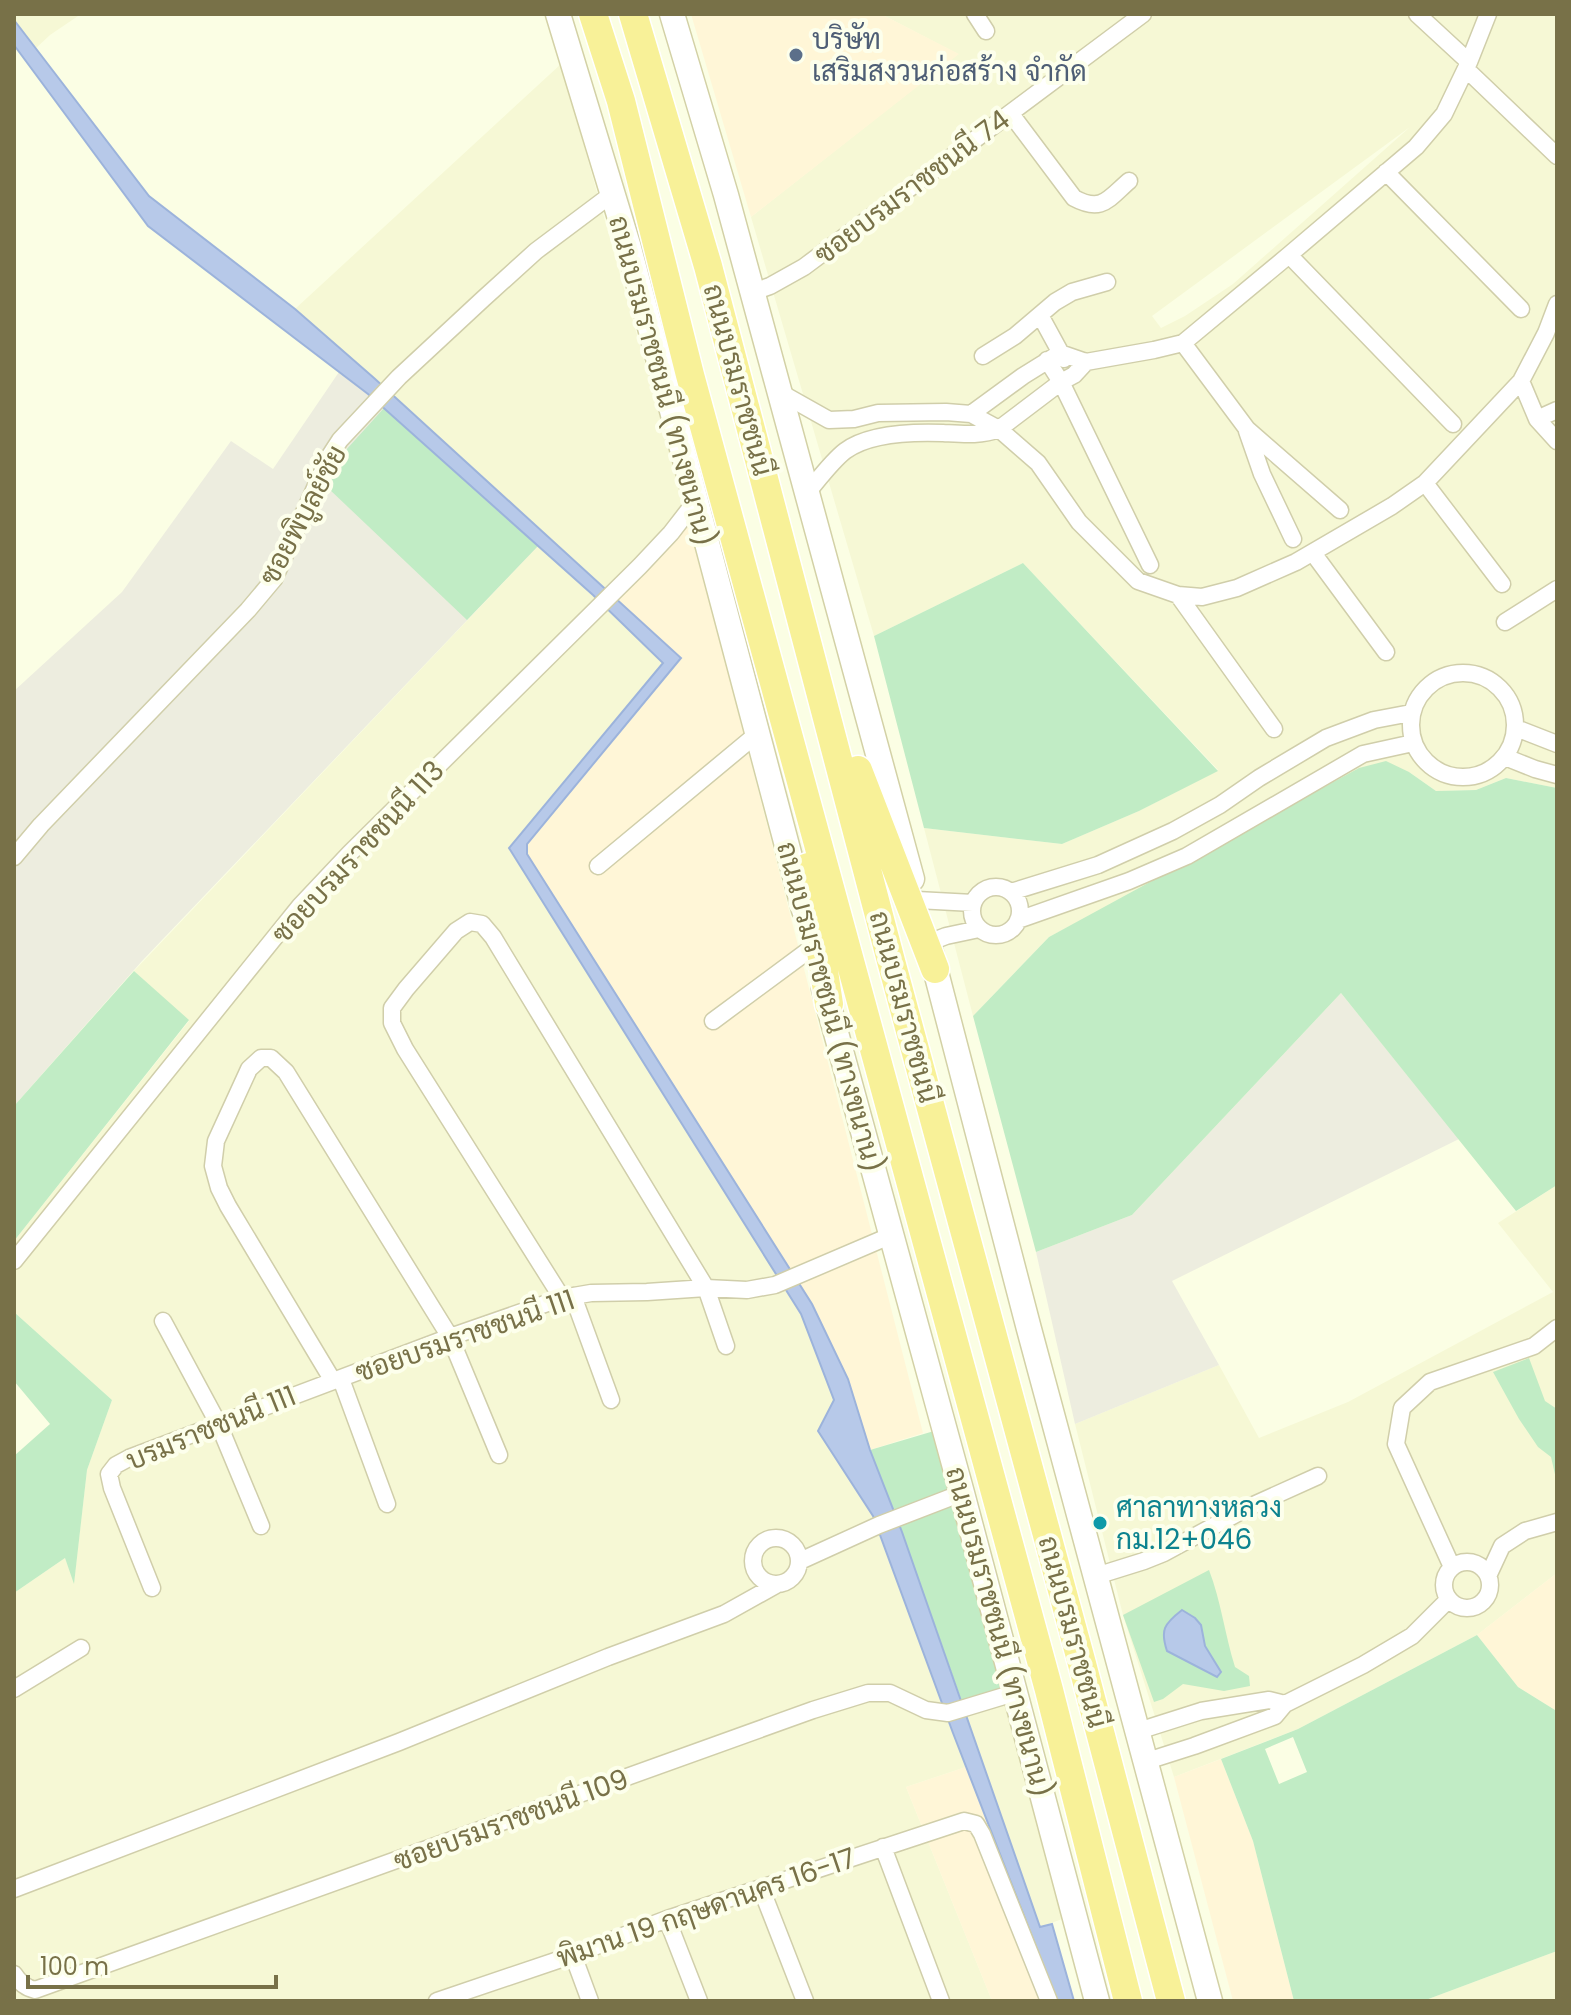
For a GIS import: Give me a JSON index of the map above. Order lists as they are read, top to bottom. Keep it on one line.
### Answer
{"streets":{"highway":["ถนนบรมราชชนนี"],"main road":["ถนนบรมราชชนนี (ทางขนาน)"],"street":["ซอยบรมราชชนนี 74","ซอยพิบูลย์ชัย","ซอยบรมราชชนนี 113","ซอยบรมราชชนนี 111","บรมราชชนนี 111","ซอยบรมราชชนนี 109","พิมาน 19 กฤษดานคร 16-17"]},"crossings":[["ถนนบรมราชชนนี (ทางขนาน)","ซอยพิบูลย์ชัย"],["ถนนบรมราชชนนี (ทางขนาน)","ซอยบรมราชชนนี 113"],["ถนนบรมราชชนนี (ทางขนาน)","ซอยบรมราชชนนี 111"],["ถนนบรมราชชนนี (ทางขนาน)","ซอยบรมราชชนนี 109"],["ซอยบรมราชชนนี 111","บรมราชชนนี 111"]],"places":["บริษัท เสริมสงวนก่อสร้าง จำกัด","ศาลาทางหลวง กม.12+046"],"scale_bar":"100 m"}
